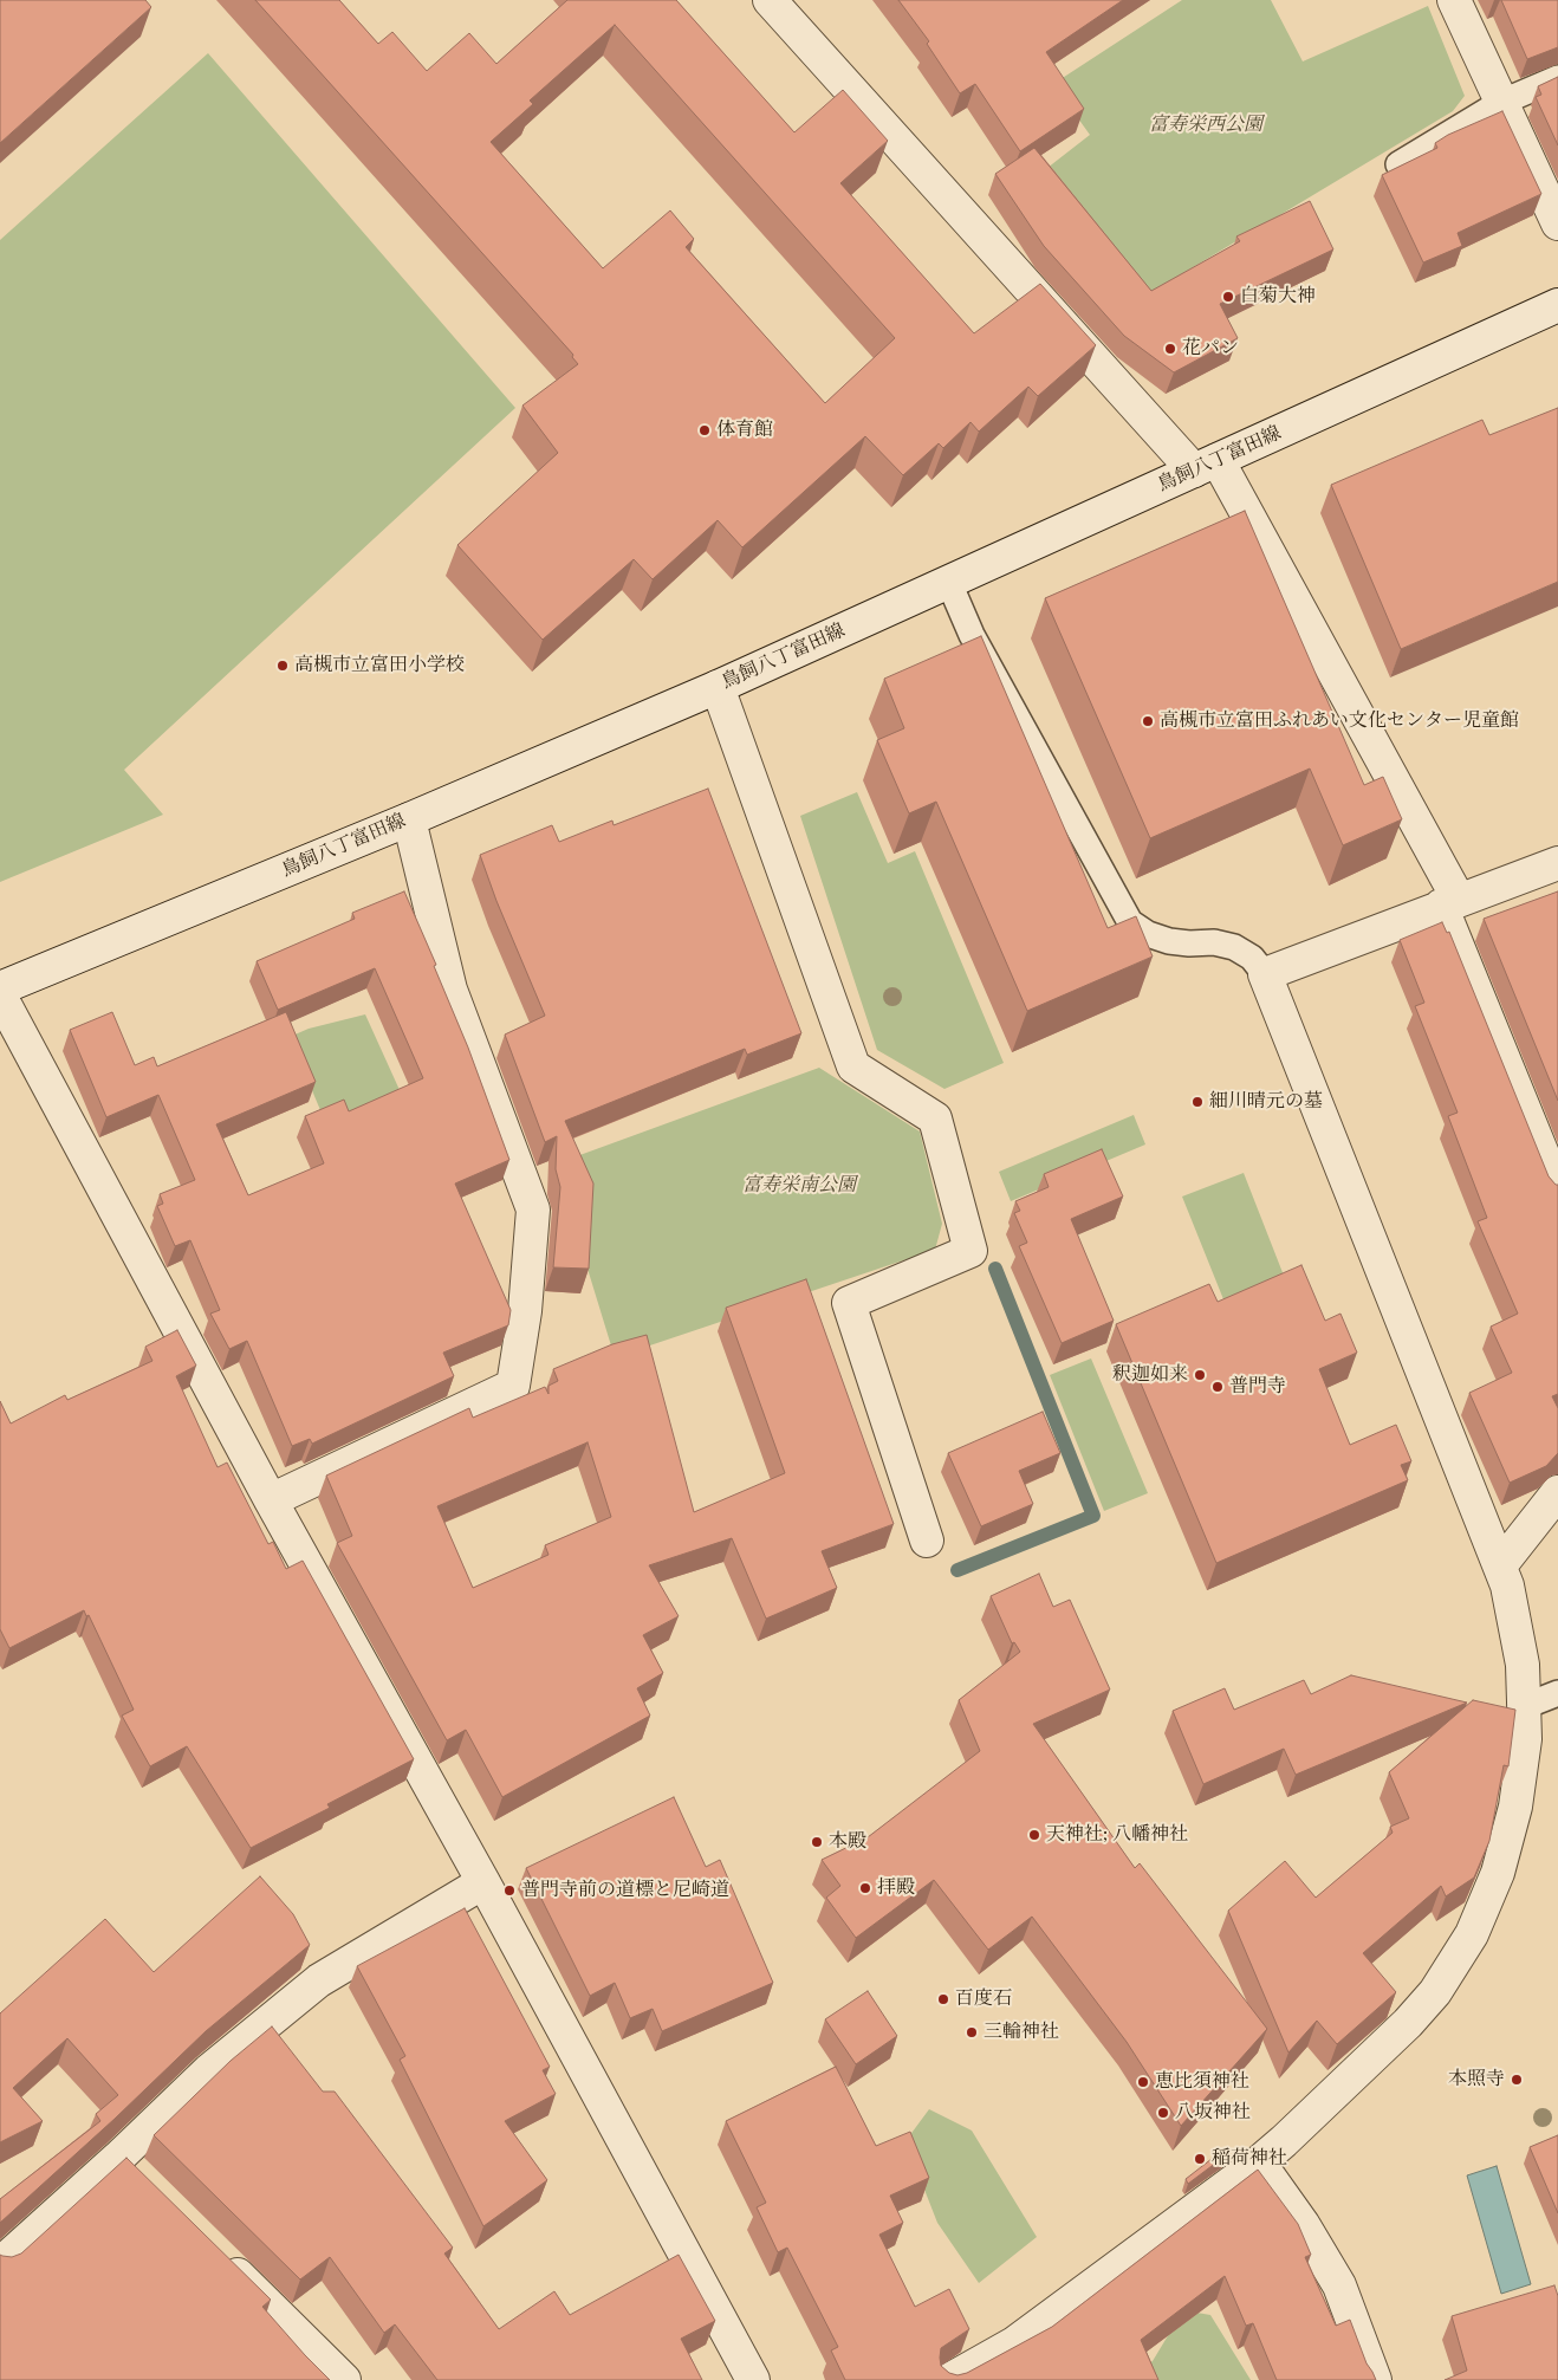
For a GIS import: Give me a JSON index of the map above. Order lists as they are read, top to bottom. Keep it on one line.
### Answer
{"streets":{"street":["鳥飼八丁富田線"]},"parks":["富寿栄西公園","富寿栄南公園"],"places":["白菊大神","花パン","体育館","高槻市立富田小学校","高槻市立富田ふれあい文化センター児童館","細川晴元の墓","釈迦如来","普門寺","天神社; 八幡神社","本殿","拝殿","普門寺前の道標と尼崎道","百度石","三輪神社","本照寺","恵比須神社","八坂神社","稲荷神社"]}
